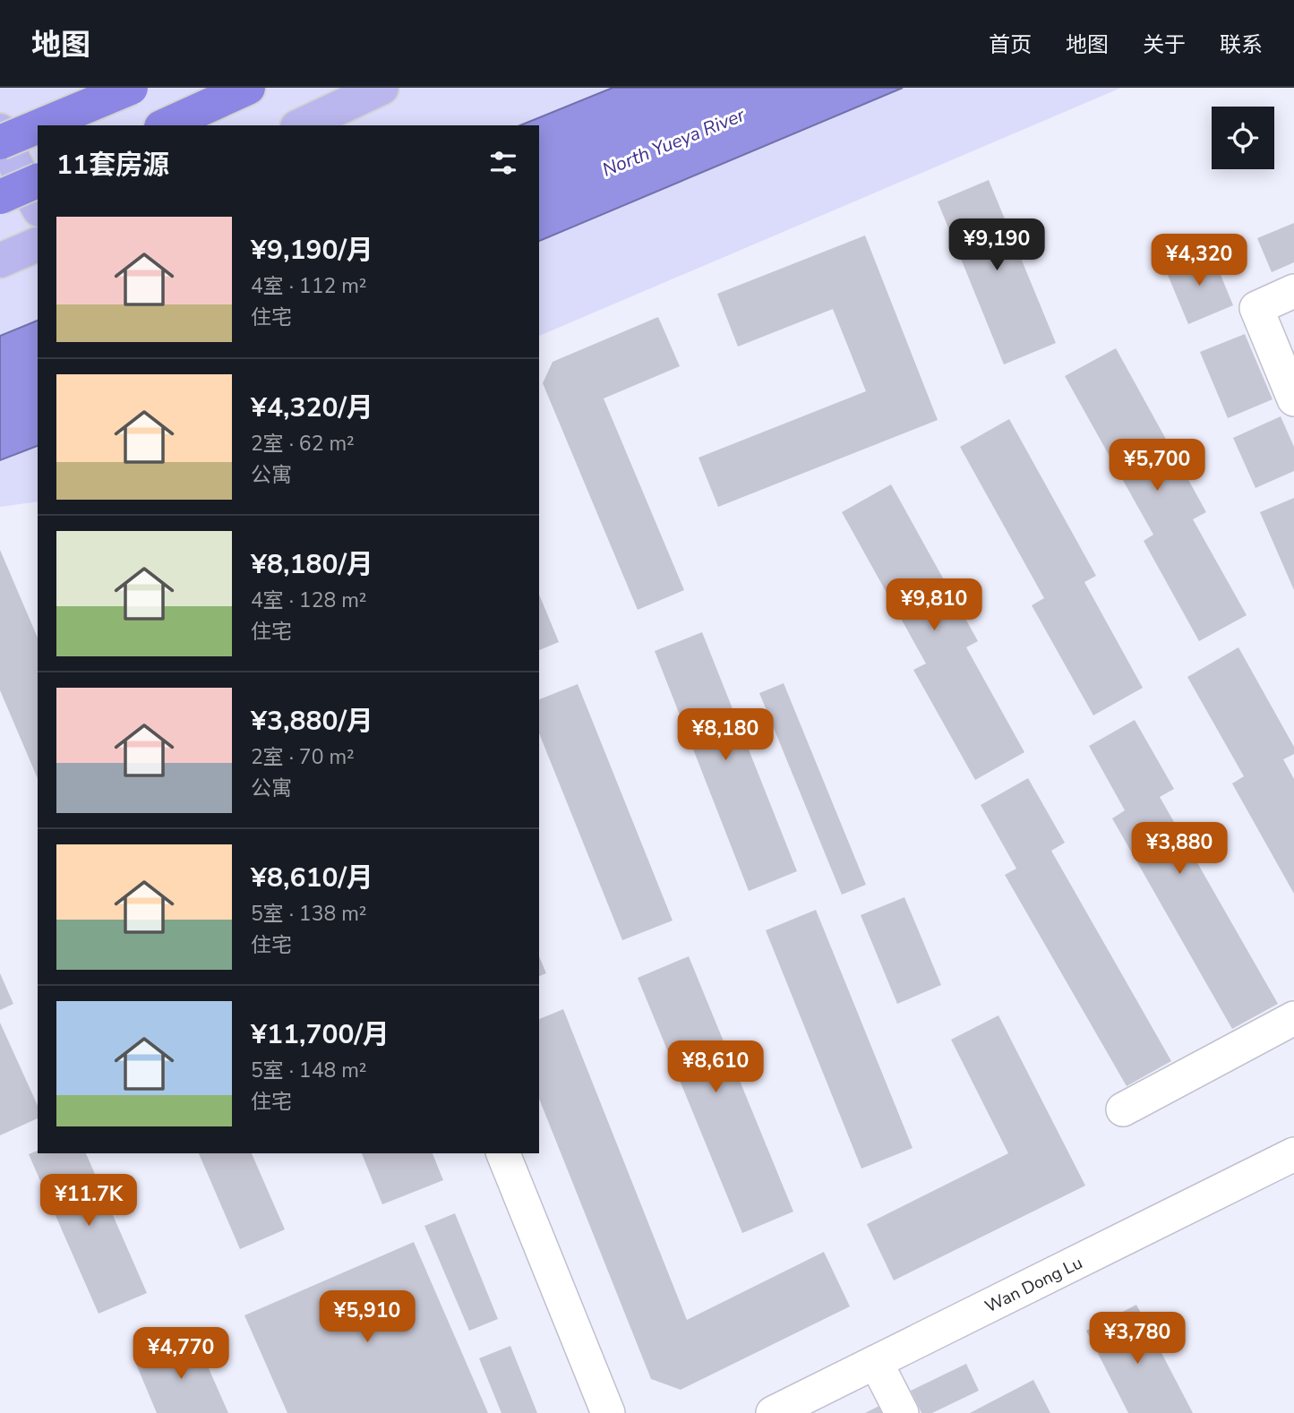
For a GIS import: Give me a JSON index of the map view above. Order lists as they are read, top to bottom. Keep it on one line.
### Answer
{"streets":{"street":["Wan Dong Lu"]},"water":["North Yueya River"],"page":{"header":"地图","nav":["首页","地图","关于","联系"],"heading":"11套房源","list":[{"name":"¥9,190/月","note":"4室 · 112 m² · 住宅"},{"name":"¥4,320/月","note":"2室 · 62 m² · 公寓"},{"name":"¥8,180/月","note":"4室 · 128 m² · 住宅"},{"name":"¥3,880/月","note":"2室 · 70 m² · 公寓"},{"name":"¥8,610/月","note":"5室 · 138 m² · 住宅"},{"name":"¥11,700/月","note":"5室 · 148 m² · 住宅"}],"price":["¥9,190","¥4,320","¥5,700","¥9,810","¥8,180","¥3,880","¥8,610","¥11.7K","¥5,910","¥3,780","¥4,770"]}}
